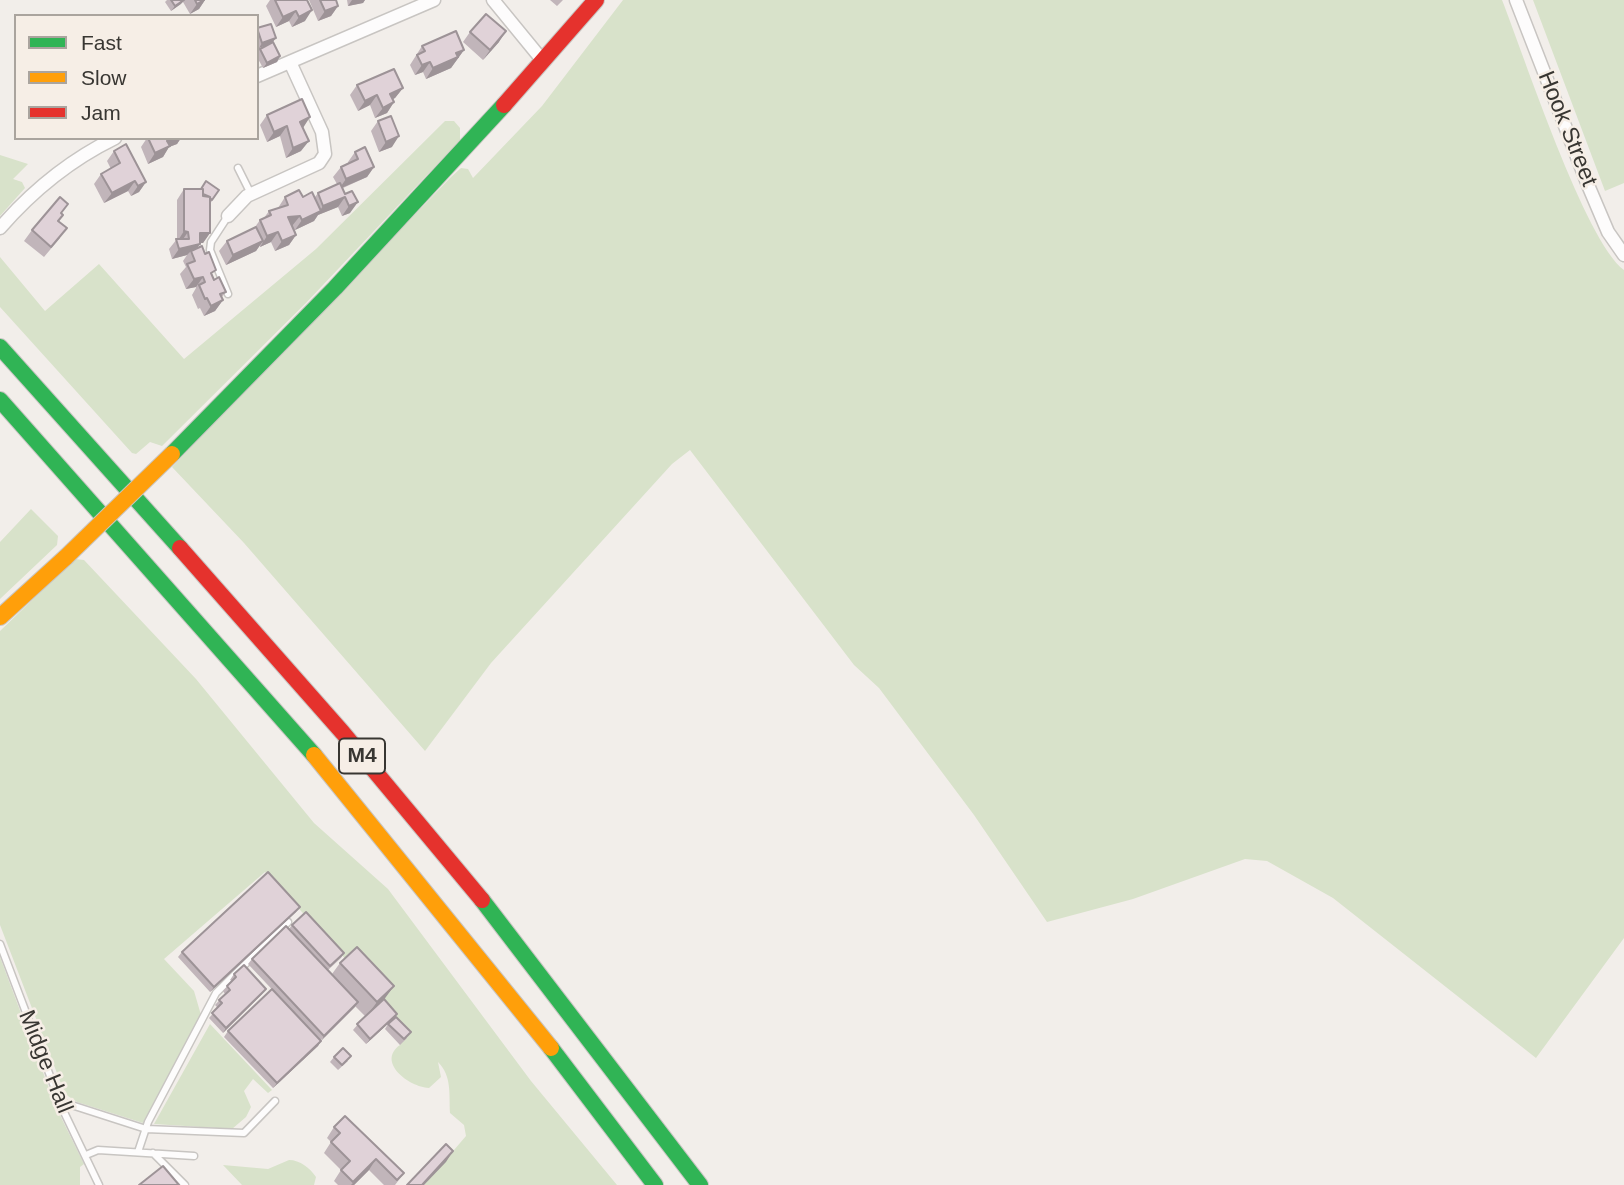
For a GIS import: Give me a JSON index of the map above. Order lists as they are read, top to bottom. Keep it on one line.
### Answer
{"streets":{"main road":["M4"],"street":["Hook Street"],"lane":["Midge Hall"]},"legend":["Fast","Slow","Jam"]}
